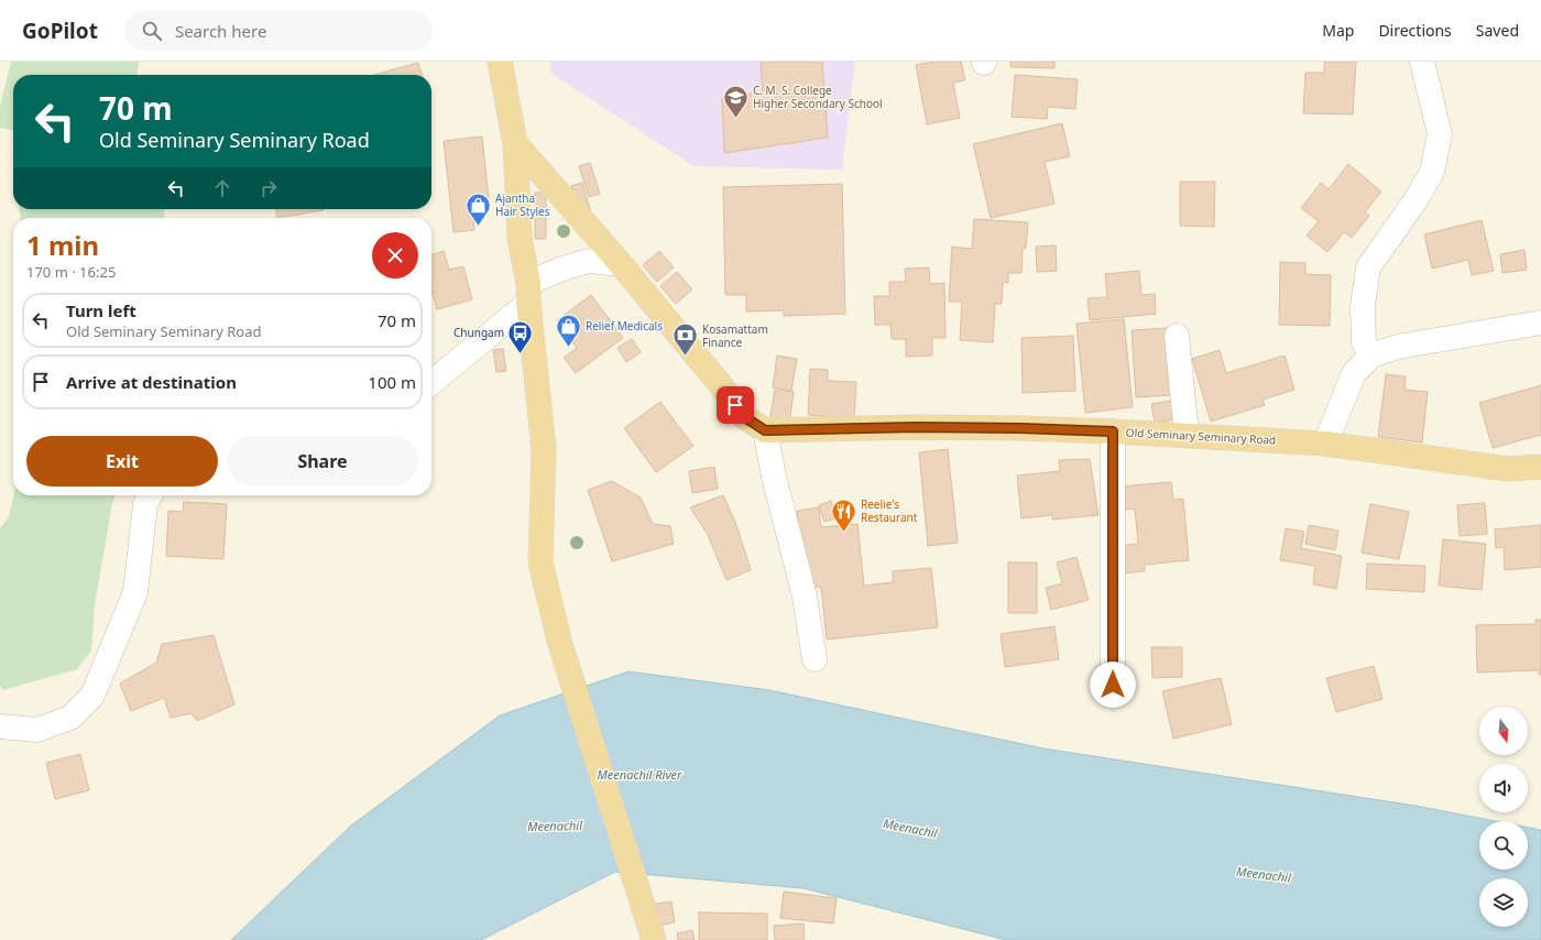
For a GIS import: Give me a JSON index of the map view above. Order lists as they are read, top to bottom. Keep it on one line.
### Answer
{"streets":{"main road":["Old Seminary Seminary Road"]},"water":["Meenachil River","Meenachil"],"places":{"school or university":["C. M. S. College Higher Secondary School"],"shop":["Ajantha Hair Styles","Relief Medicals"],"bus stop":["Chungam"],"bank":["Kosamattam Finance"],"restaurant":["Reelie's Restaurant"]},"north":"bottom","page":{"header":"GoPilot","search":"Search here","nav":["Map","Directions","Saved"],"turn":["70 m","Old Seminary Seminary Road"],"heading":["1 min","170 m · 16:25"],"list":[{"name":"Turn left","note":"Old Seminary Seminary Road","value":"70 m"},{"name":"Arrive at destination","value":"100 m"}],"buttons":["Exit","Share"]}}
